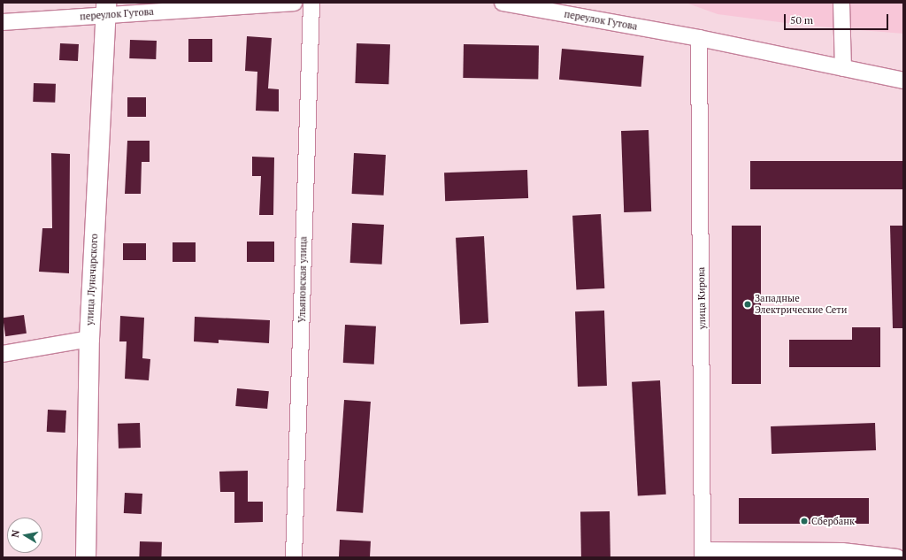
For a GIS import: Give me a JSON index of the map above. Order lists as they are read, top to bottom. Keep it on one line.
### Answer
{"streets":{"main road":["улица Луначарского"],"street":["переулок Гутова","Ульяновская улица","улица Кирова"]},"crossings":[["переулок Гутова","улица Луначарского"],["переулок Гутова","улица Кирова"]],"places":["Западные Электрические Сети","Сбербанк"],"scale_bar":"50 m","north":"left"}
